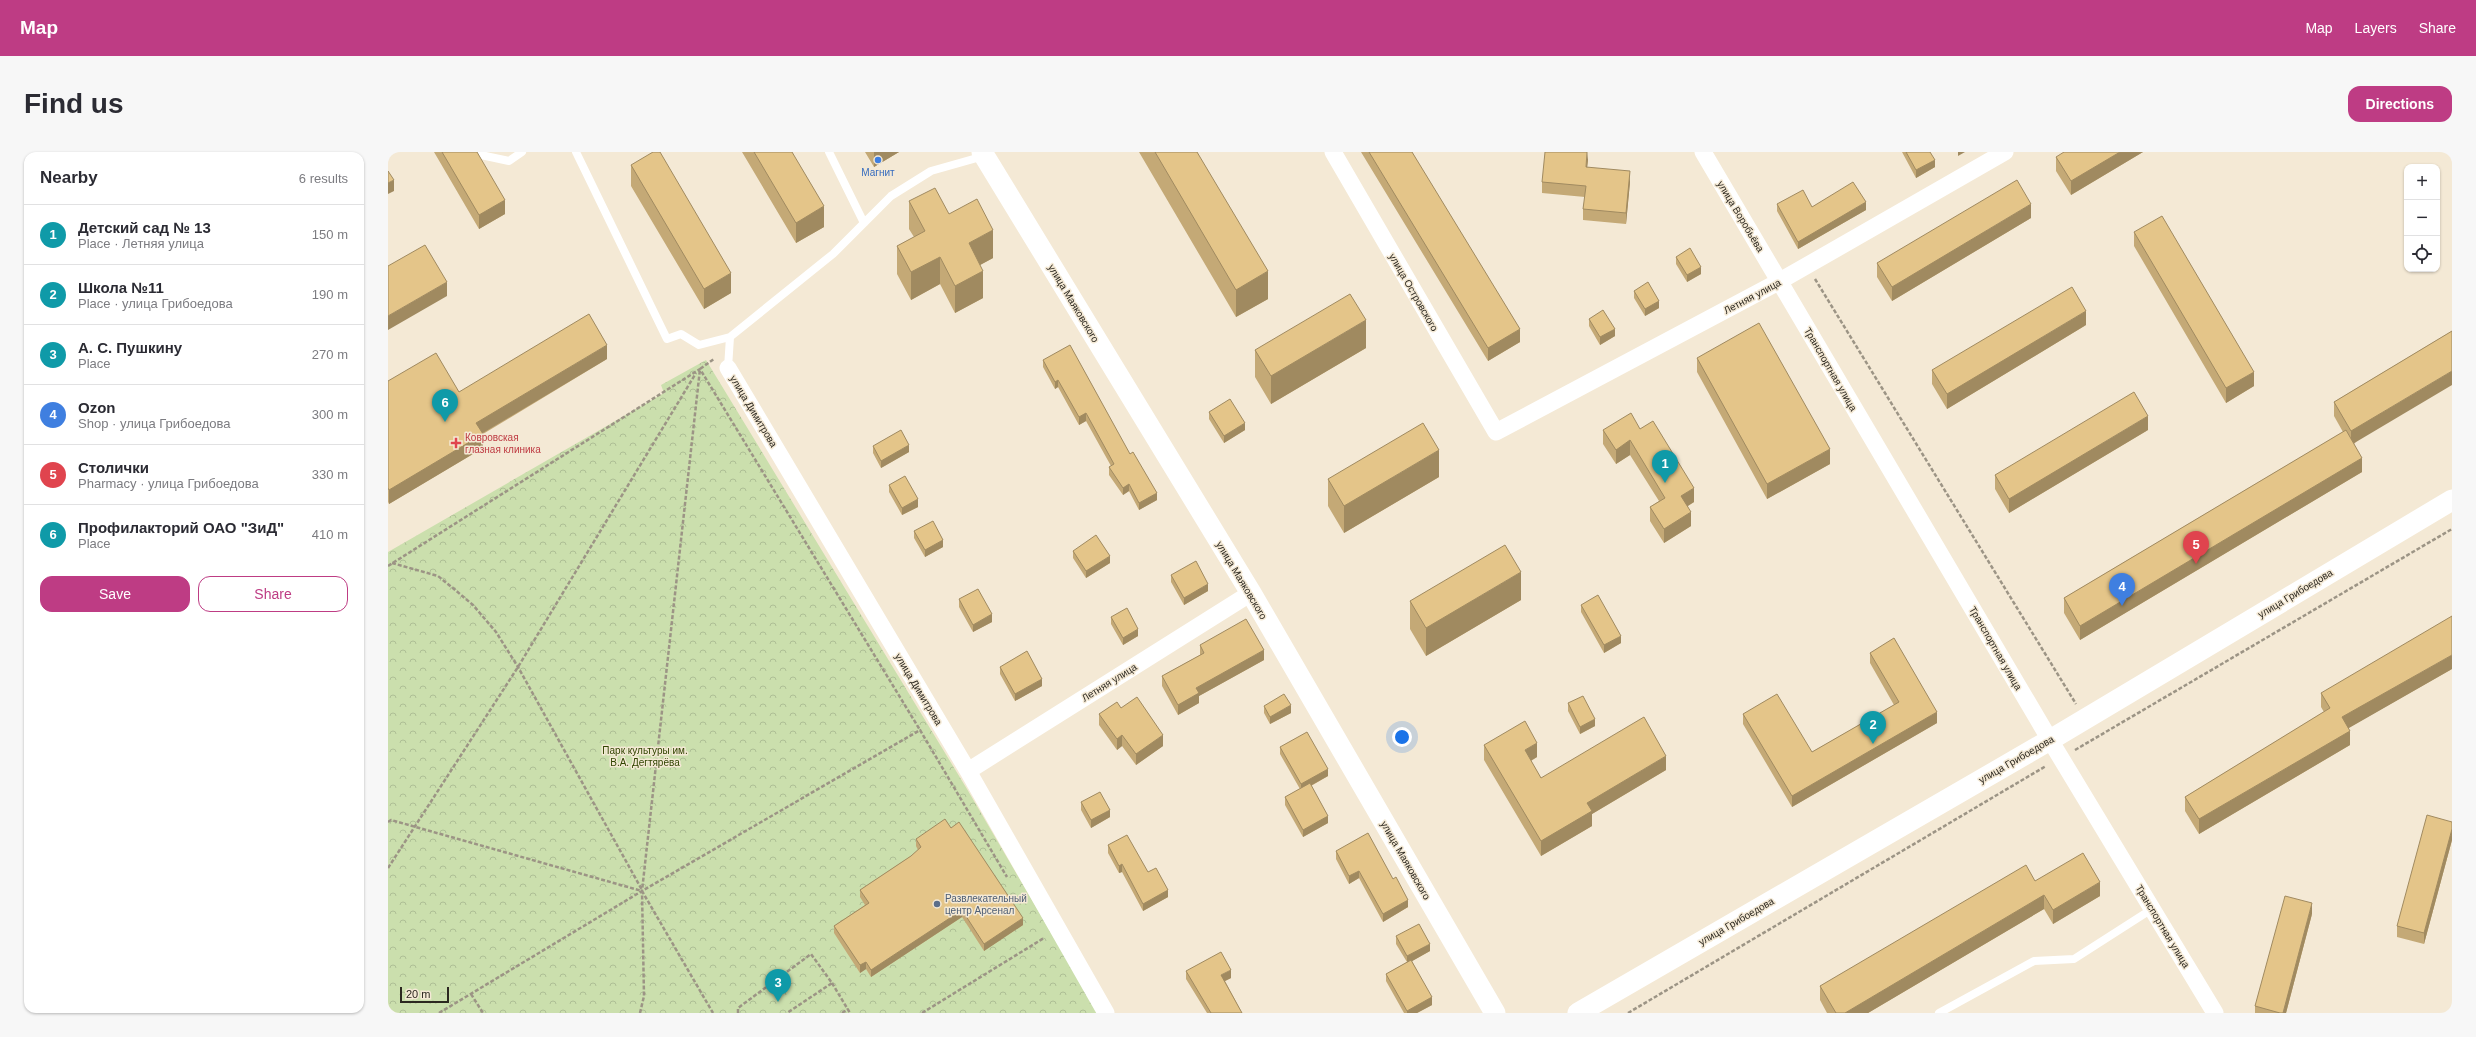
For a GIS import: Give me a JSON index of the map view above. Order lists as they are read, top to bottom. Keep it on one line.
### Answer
{"streets":{"street":["улица Воробьёва","улица Островского","Летняя улица","улица Маяковского","Транспортная улица","улица Димитрова","улица Грибоедова"]},"crossings":[["улица Воробьёва","Летняя улица"],["улица Воробьёва","Транспортная улица"],["улица Островского","Летняя улица"],["Летняя улица","улица Маяковского"],["Летняя улица","Транспортная улица"],["Летняя улица","улица Димитрова"],["Транспортная улица","улица Грибоедова"]],"parks":["Парк культуры им. В.А. Дегтярёва"],"places":{"other":["Магнит","Развлекательный центр Арсенал"],"health":["Ковровская глазная клиника"]},"scale_bar":"20 m","page":{"header":"Map","nav":["Map","Layers","Share"],"buttons":["Directions",["Save","Share"]],"title":"Find us","heading":["Nearby","6 results"],"map_buttons":["+","−"],"list":[{"mark":"1","name":"Детский сад № 13","note":"Place · Летняя улица","value":"150 m"},{"mark":"2","name":"Школа №11","note":"Place · улица Грибоедова","value":"190 m"},{"mark":"3","name":"А. С. Пушкину","note":"Place","value":"270 m"},{"mark":"4","name":"Ozon","note":"Shop · улица Грибоедова","value":"300 m"},{"mark":"5","name":"Столички","note":"Pharmacy · улица Грибоедова","value":"330 m"},{"mark":"6","name":"Профилакторий ОАО \"ЗиД\"","note":"Place","value":"410 m"}],"pins":["6","1","5","4","2","3"],"scale":"20 m"}}
